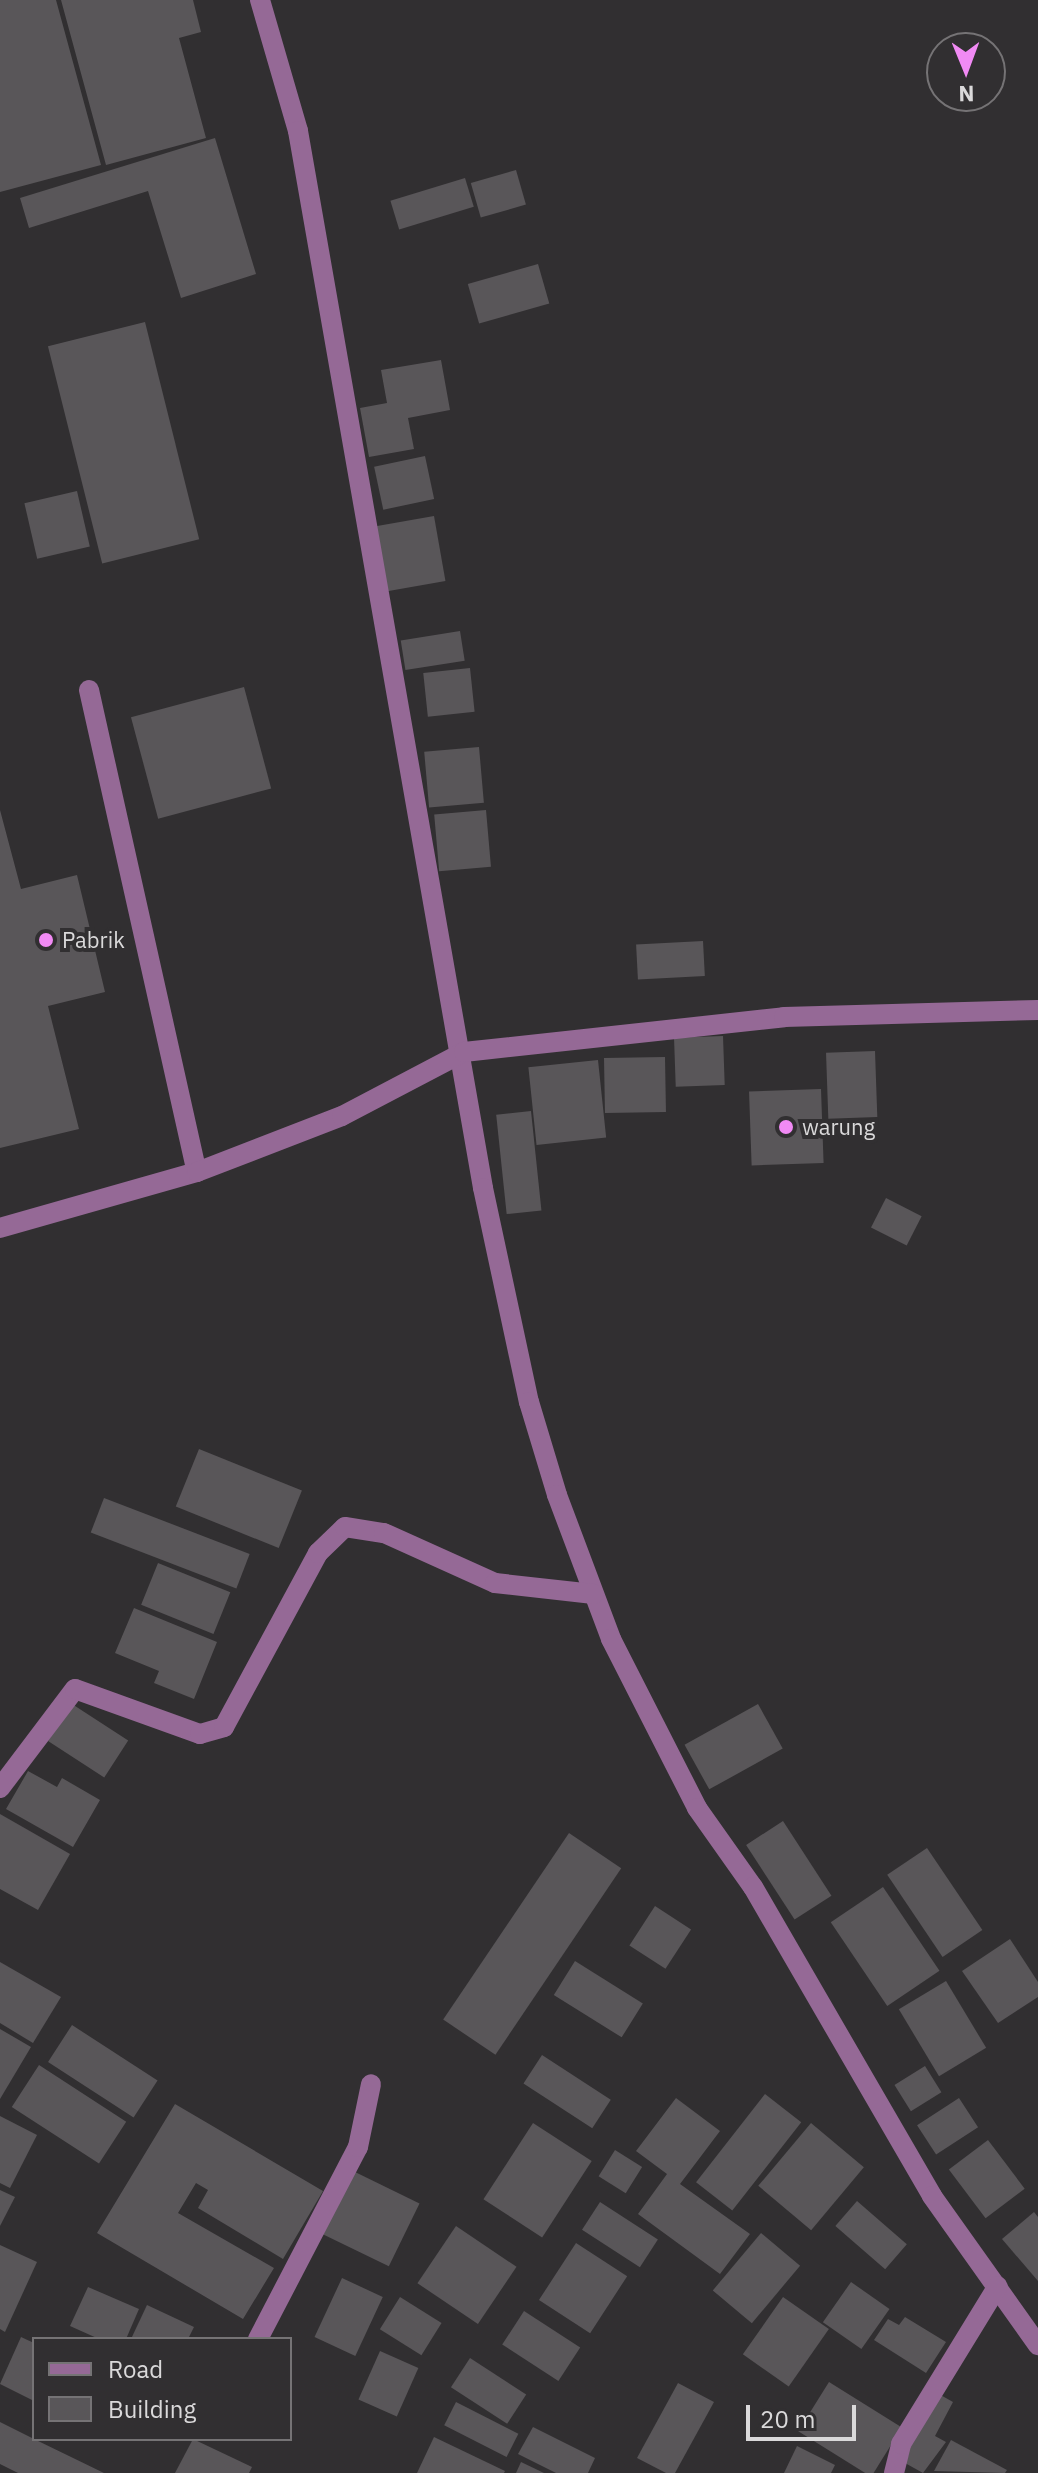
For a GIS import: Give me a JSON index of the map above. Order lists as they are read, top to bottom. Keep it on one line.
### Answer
{"places":["Pabrik","warung"],"legend":["Road","Building"],"scale_bar":"20 m","north":"bottom"}
